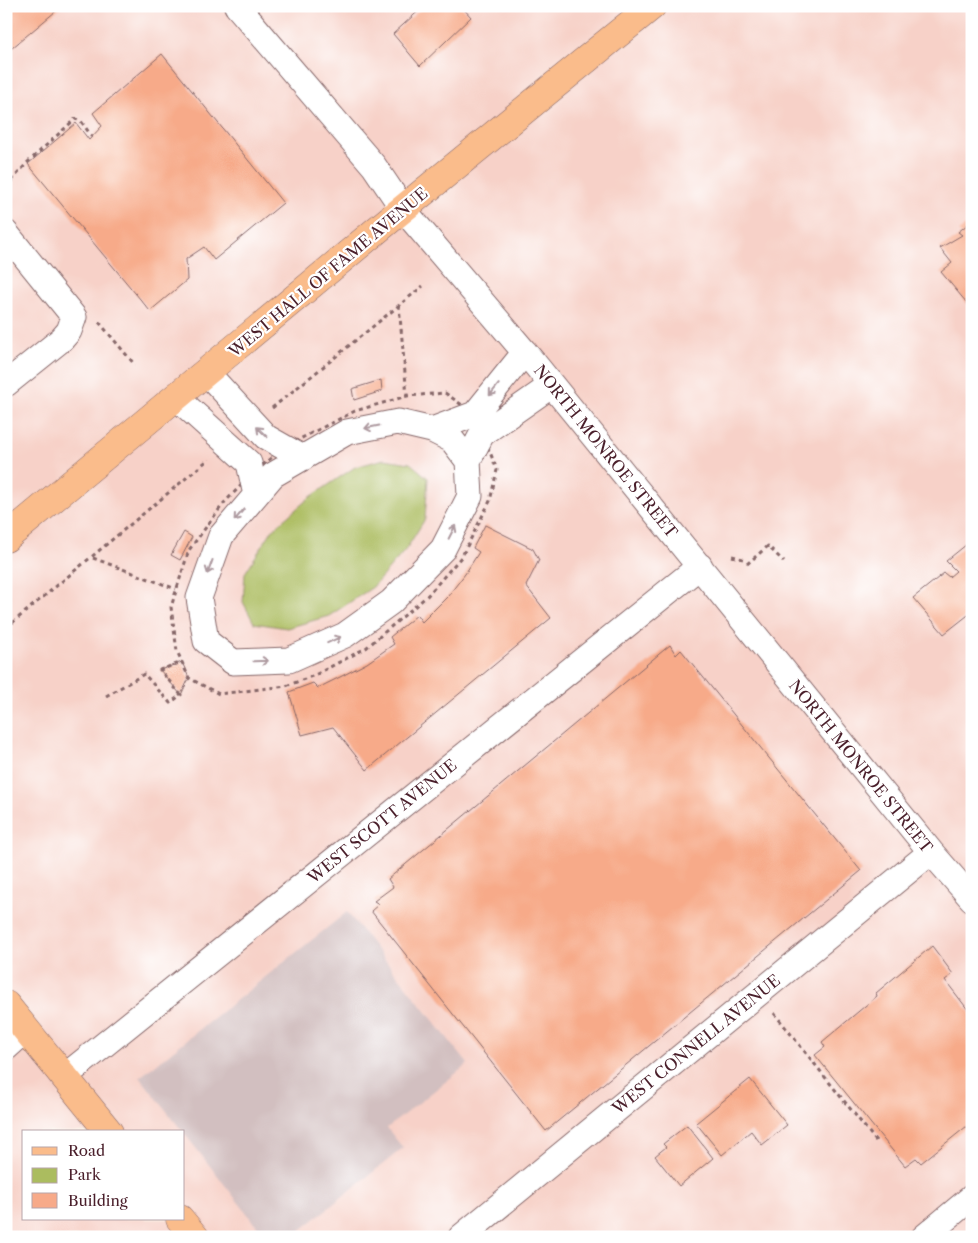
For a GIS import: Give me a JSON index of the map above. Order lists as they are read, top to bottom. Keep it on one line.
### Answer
{"streets":{"main road":["WEST HALL OF FAME AVENUE"],"street":["NORTH MONROE STREET","WEST SCOTT AVENUE","WEST CONNELL AVENUE"]},"crossings":[["WEST HALL OF FAME AVENUE","NORTH MONROE STREET"],["NORTH MONROE STREET","WEST SCOTT AVENUE"],["NORTH MONROE STREET","WEST CONNELL AVENUE"]],"legend":["Road","Park","Building"]}
